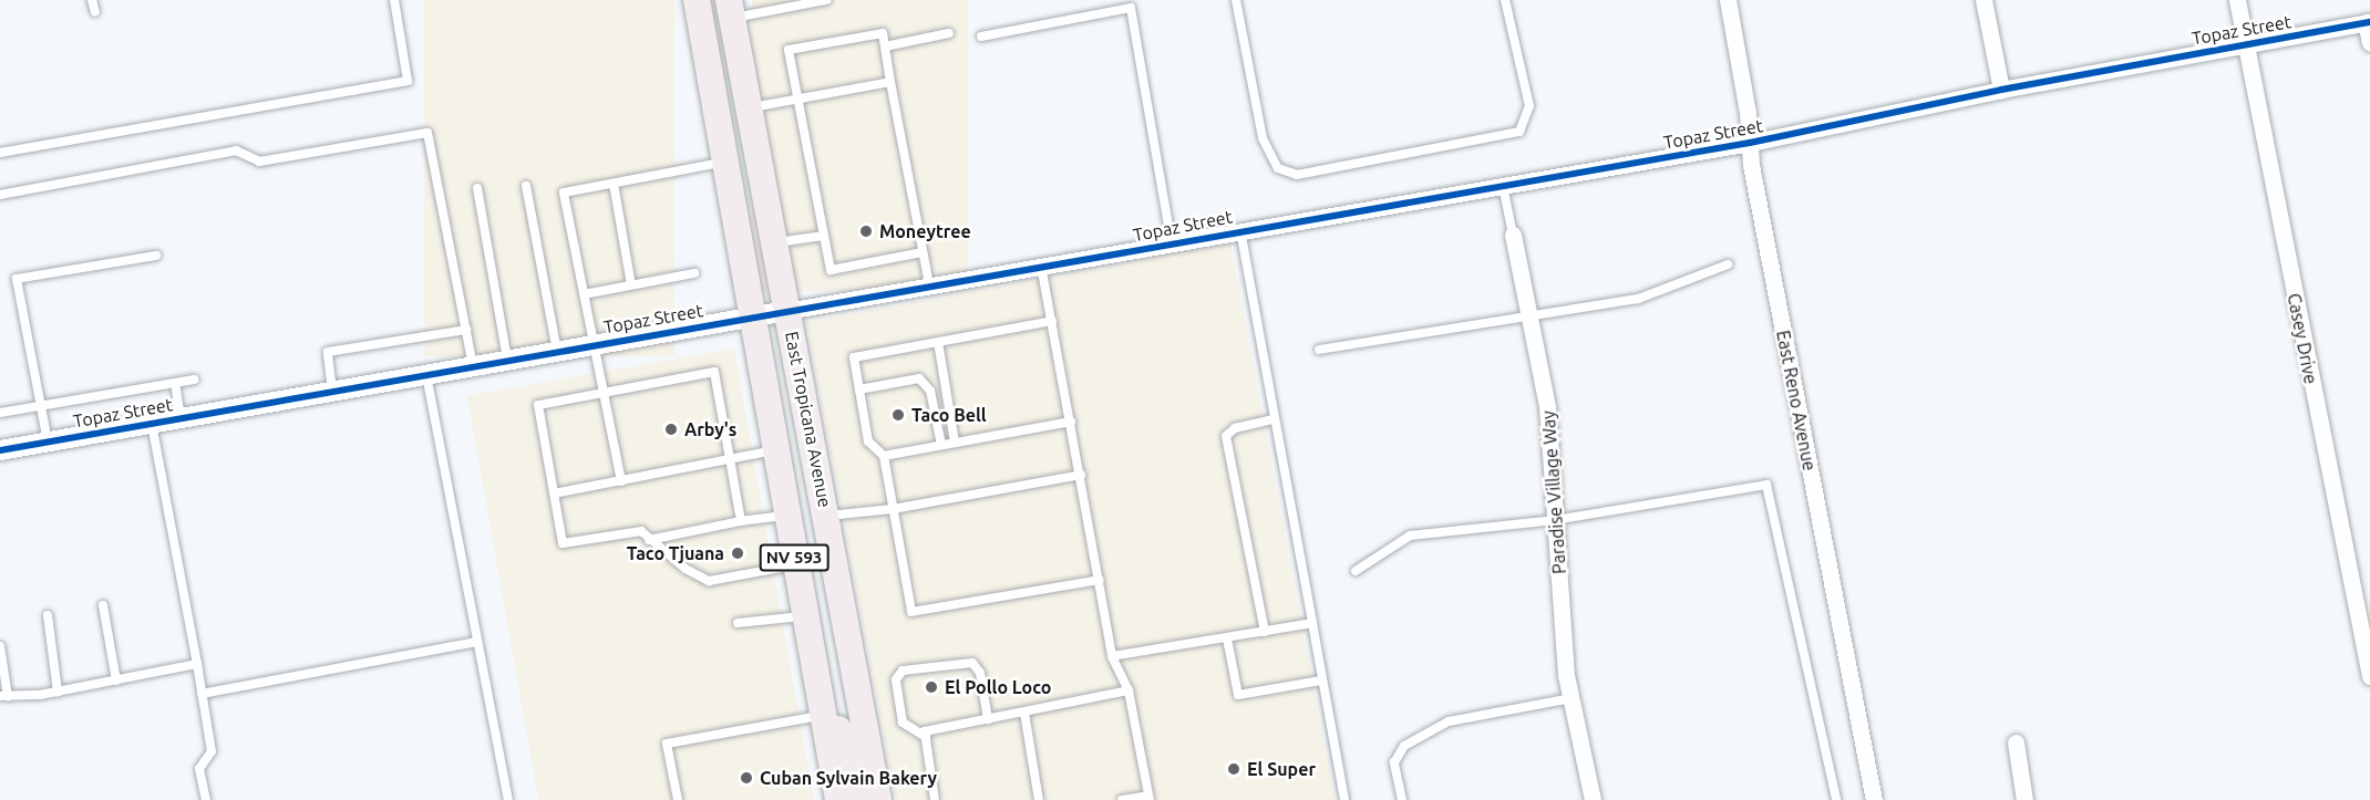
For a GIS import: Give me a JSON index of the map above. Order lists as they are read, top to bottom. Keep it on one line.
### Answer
{"streets":{"main road":["East Tropicana Avenue","NV 593"],"street":["Topaz Street","Casey Drive","East Reno Avenue","Paradise Village Way"]},"crossings":[["Topaz Street","Casey Drive"],["Topaz Street","East Reno Avenue"],["Topaz Street","East Tropicana Avenue"],["Topaz Street","Paradise Village Way"]],"places":["Moneytree","Taco Bell","Arby's","Taco Tjuana","El Pollo Loco","El Super","Cuban Sylvain Bakery"]}
